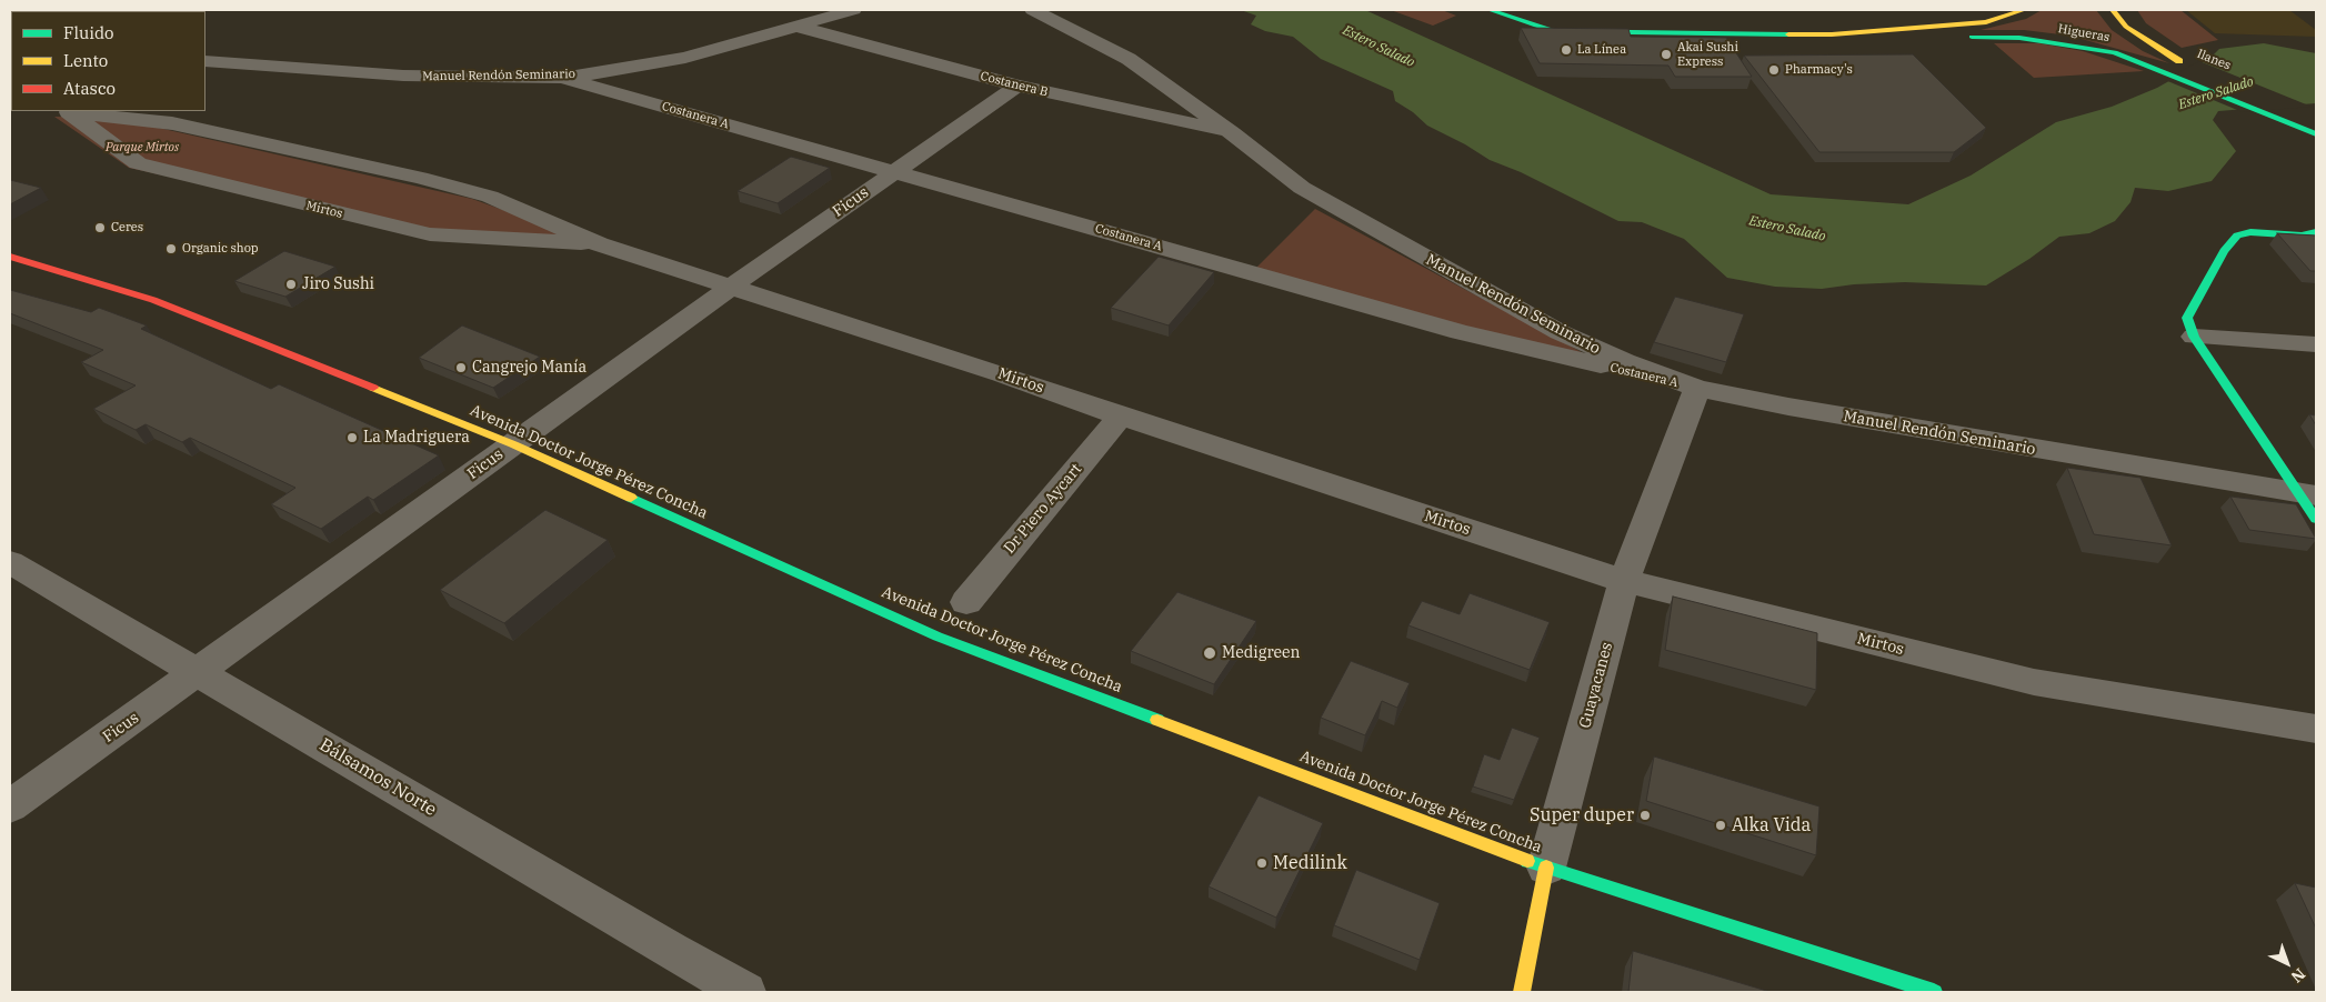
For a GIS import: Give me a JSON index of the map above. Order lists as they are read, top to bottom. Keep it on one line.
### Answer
{"streets":{"street":["Higueras","Ilanes","Manuel Rendón Seminario","Costanera B","Costanera A","Ficus","Mirtos","Avenida Doctor Jorge Pérez Concha","Dr Piero Aycart","Guayacanes","Bálsamos Norte"]},"crossings":[["Manuel Rendón Seminario","Costanera B"],["Manuel Rendón Seminario","Costanera A"],["Manuel Rendón Seminario","Guayacanes"],["Costanera B","Ficus"],["Costanera A","Ficus"],["Costanera A","Guayacanes"],["Ficus","Mirtos"],["Ficus","Avenida Doctor Jorge Pérez Concha"],["Ficus","Bálsamos Norte"],["Mirtos","Dr Piero Aycart"],["Mirtos","Guayacanes"],["Avenida Doctor Jorge Pérez Concha","Guayacanes"]],"water":["Estero Salado"],"parks":["Parque Mirtos"],"places":["La Línea","Akai Sushi Express","Pharmacy's","Ceres","Organic shop","Jiro Sushi","Cangrejo Manía","La Madriguera","Medigreen","Super duper","Alka Vida","Medilink"],"legend":["Fluido","Lento","Atasco"],"north":"bottom right"}
